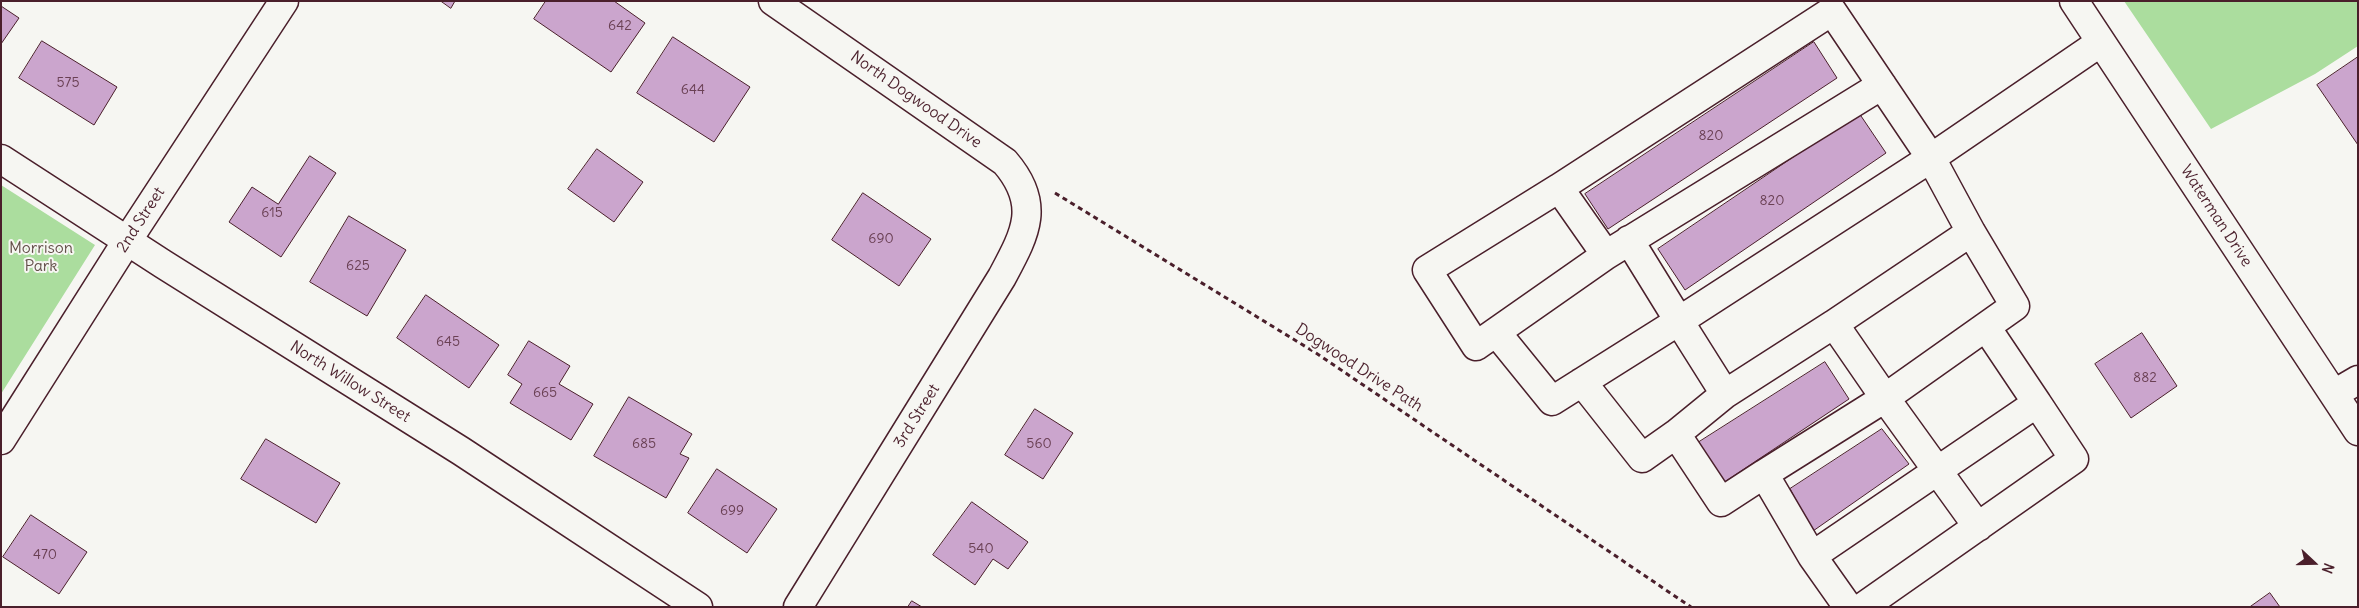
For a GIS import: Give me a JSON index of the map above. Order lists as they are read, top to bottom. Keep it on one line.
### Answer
{"streets":{"street":["North Dogwood Drive","Waterman Drive","2nd Street","North Willow Street","3rd Street"],"path":["Dogwood Drive Path"]},"crossings":[["North Dogwood Drive","3rd Street"],["2nd Street","North Willow Street"]],"parks":["Morrison Park"],"house_numbers":["642","575","644","820","820","615","690","625","645","882","665","685","560","699","540","470"],"north":"right"}
